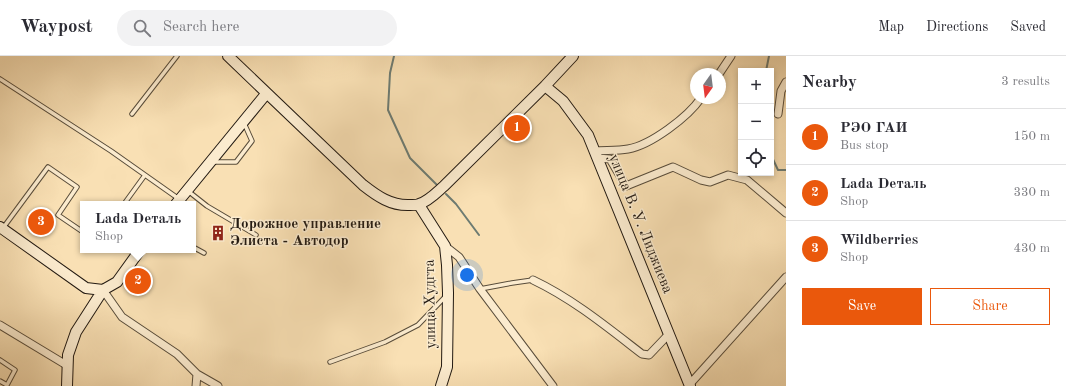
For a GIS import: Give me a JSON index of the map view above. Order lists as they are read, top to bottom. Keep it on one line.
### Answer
{"streets":{"main road":["улица В. У. Лиджиева","улица Худгта"]},"places":{"building":["Дорожное управление Элиста - Автодор"]},"north":"bottom","page":{"header":"Waypost","search":"Search here","nav":["Map","Directions","Saved"],"heading":["Nearby","3 results"],"map_buttons":["+","−"],"list":[{"mark":"1","name":"РЭО ГАИ","note":"Bus stop","value":"150 m"},{"mark":"2","name":"Lada Dеталь","note":"Shop","value":"330 m"},{"mark":"3","name":"Wildberries","note":"Shop","value":"430 m"}],"pins":["1","3","2"],"popup":["Lada Dеталь","Shop"],"buttons":["Save","Share"]}}
